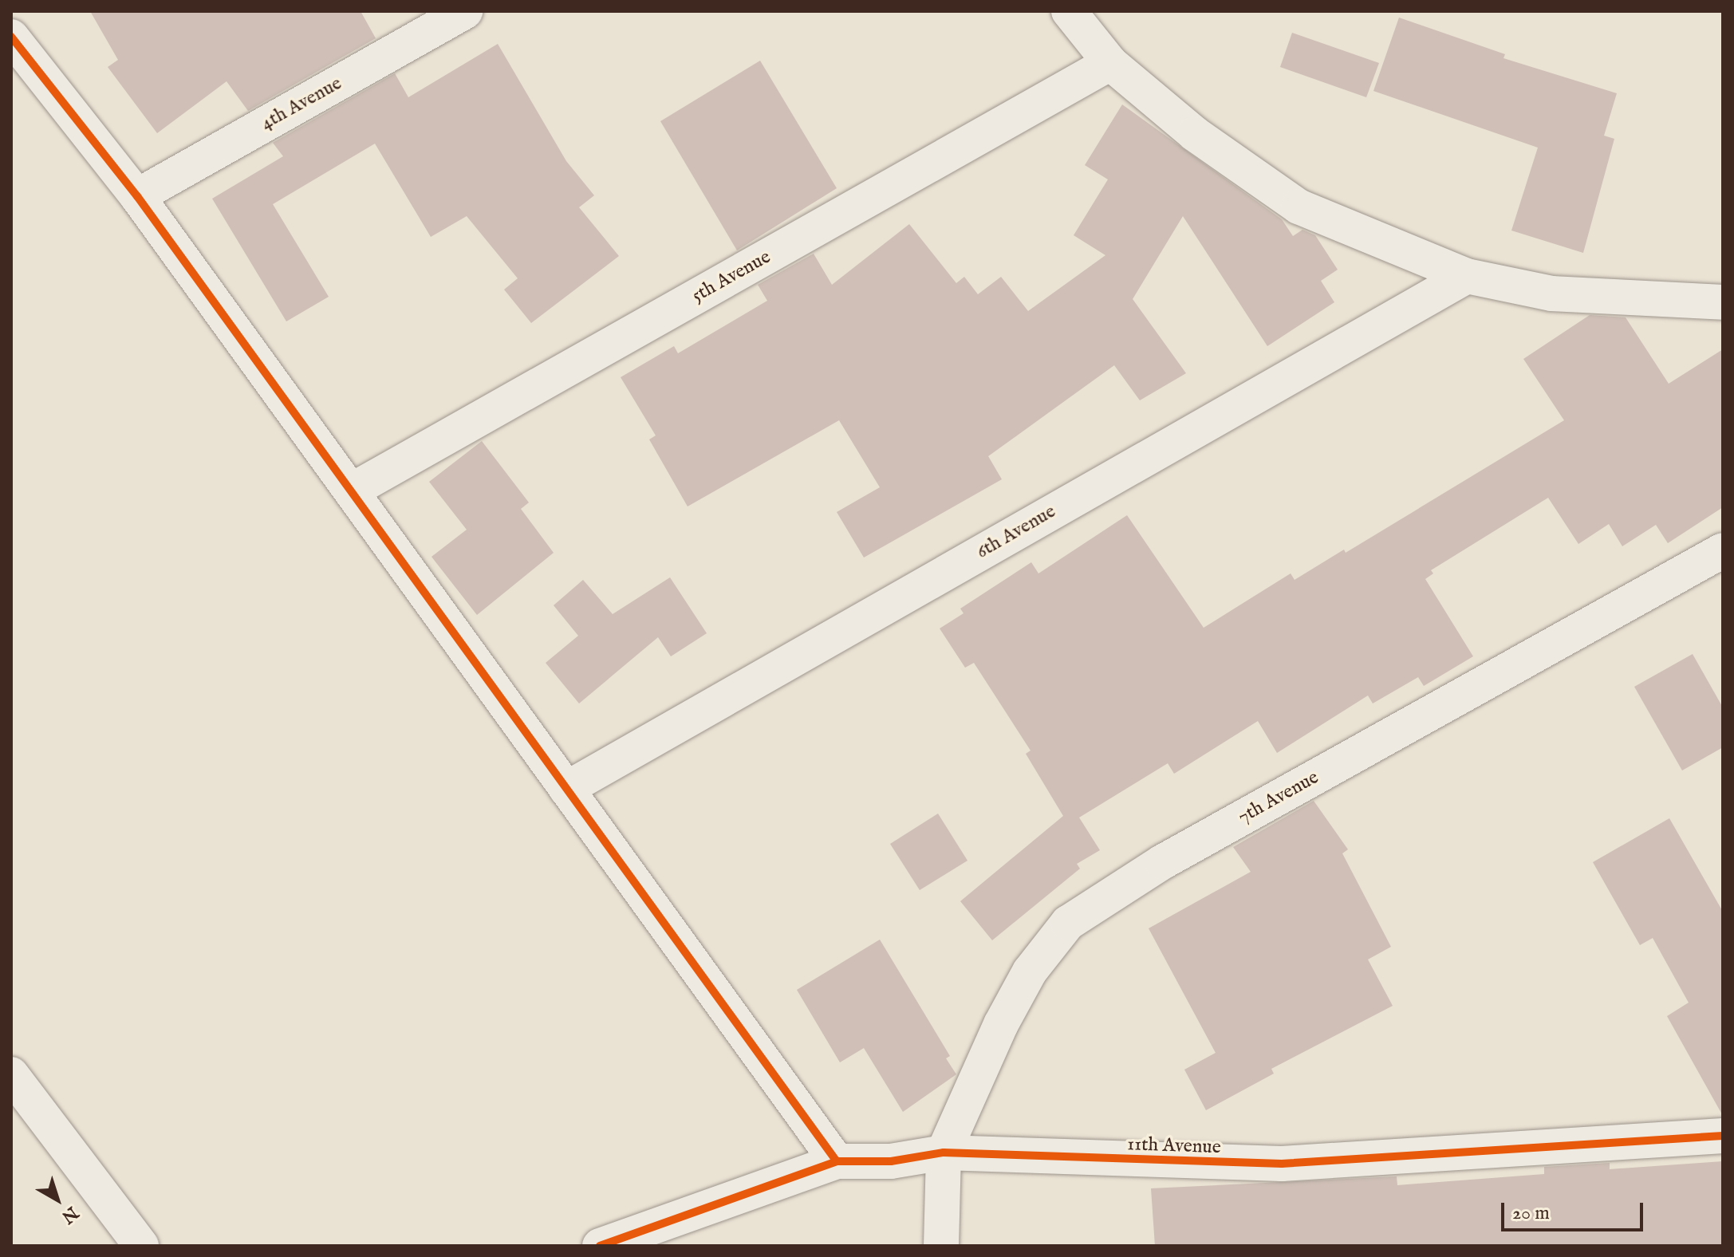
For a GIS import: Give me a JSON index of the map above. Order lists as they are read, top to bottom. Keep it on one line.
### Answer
{"streets":{"street":["4th Avenue","5th Avenue","6th Avenue","7th Avenue","11th Avenue"]},"crossings":[["7th Avenue","11th Avenue"]],"scale_bar":"20 m","north":"bottom right"}
